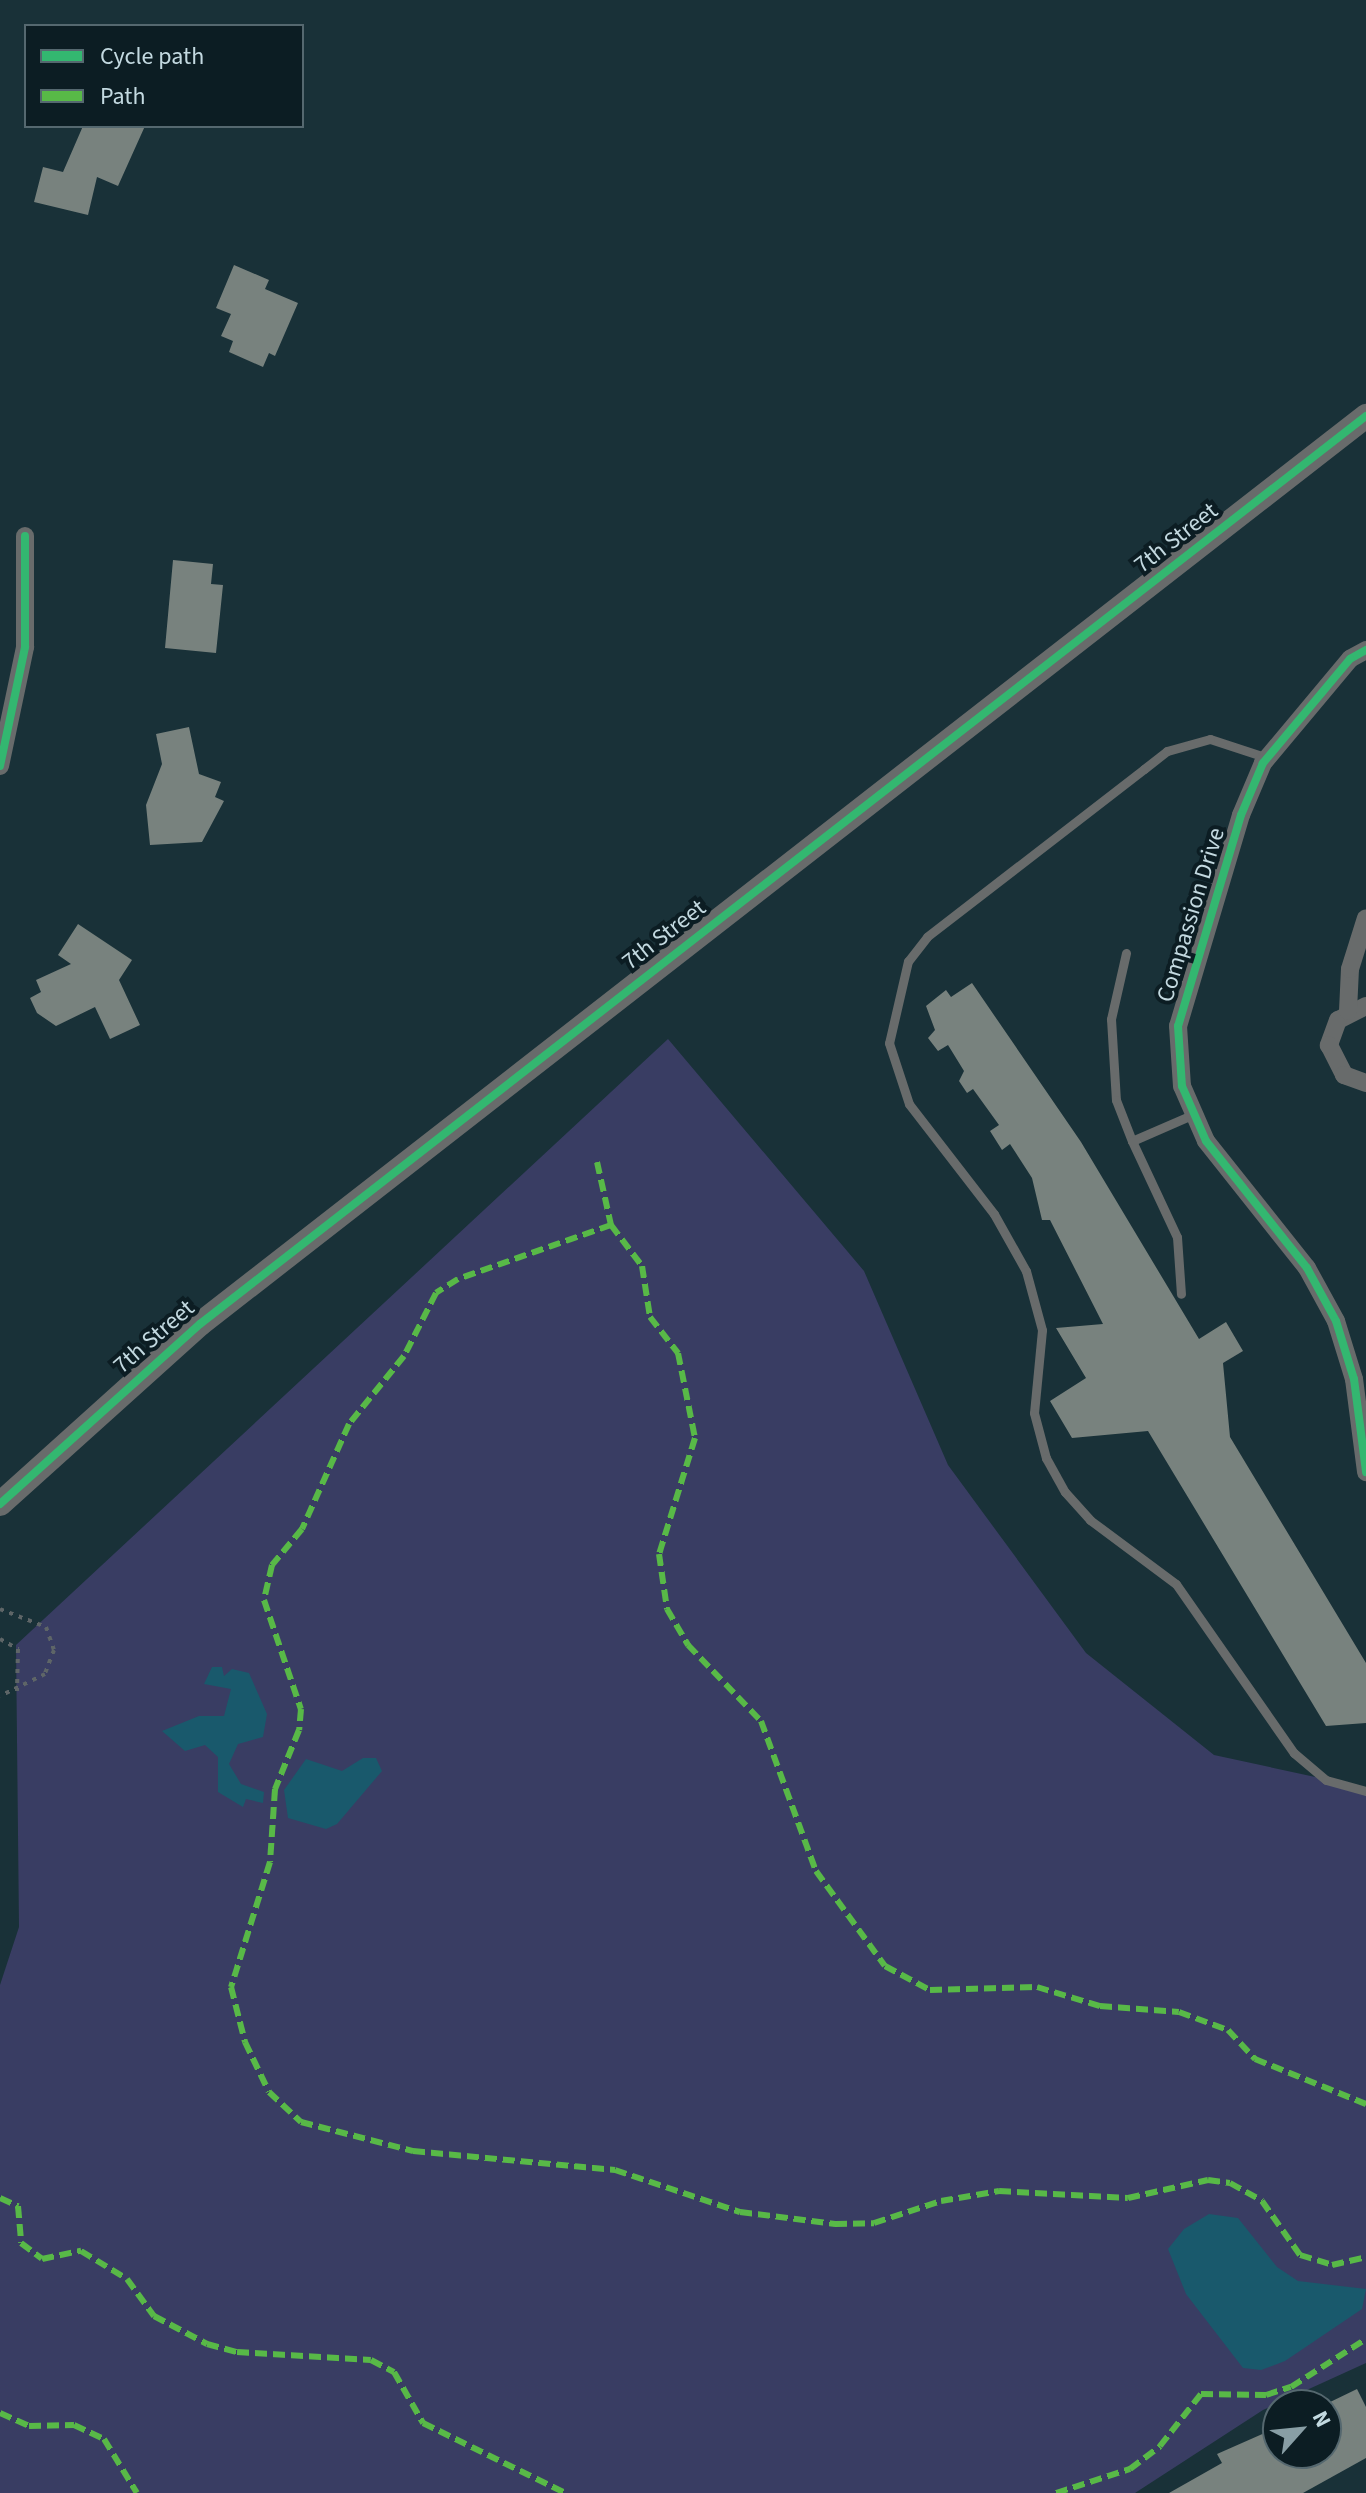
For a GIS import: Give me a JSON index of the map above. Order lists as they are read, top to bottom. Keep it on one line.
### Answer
{"streets":{"street":["7th Street","Compassion Drive"]},"legend":["Cycle path","Path"],"north":"top right"}
